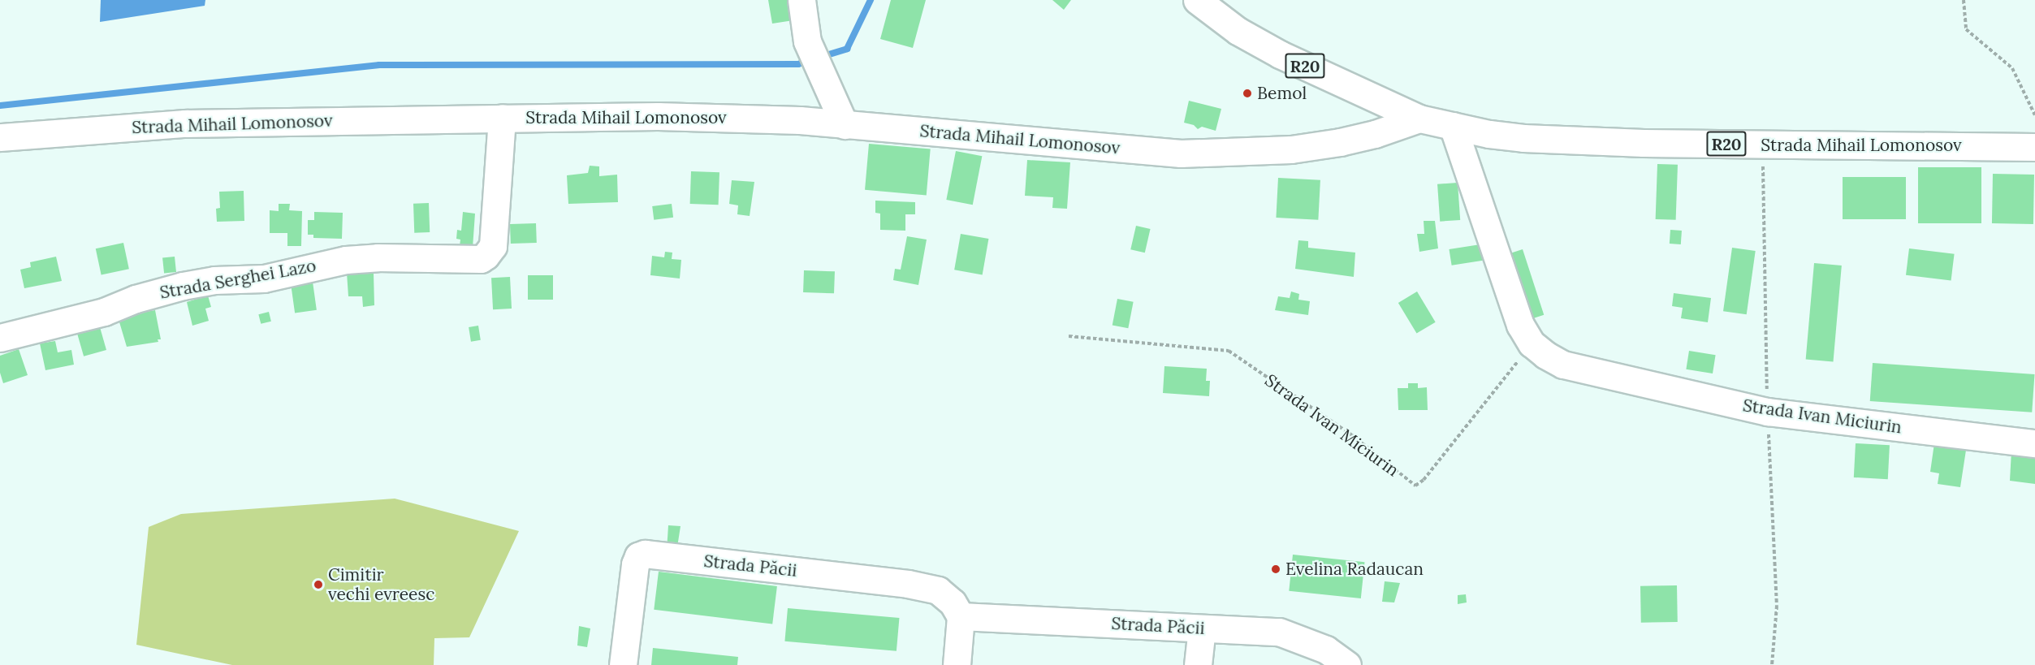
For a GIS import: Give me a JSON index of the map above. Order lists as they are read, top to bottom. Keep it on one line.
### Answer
{"streets":{"street":["R20","Strada Mihail Lomonosov","Strada Serghei Lazo","Strada Ivan Miciurin","Strada Păcii"]},"crossings":[["R20","Strada Mihail Lomonosov"],["Strada Mihail Lomonosov","Strada Serghei Lazo"],["Strada Mihail Lomonosov","Strada Ivan Miciurin"]],"places":["Bemol","Evelina Radaucan","Cimitir vechi evreesc"]}
